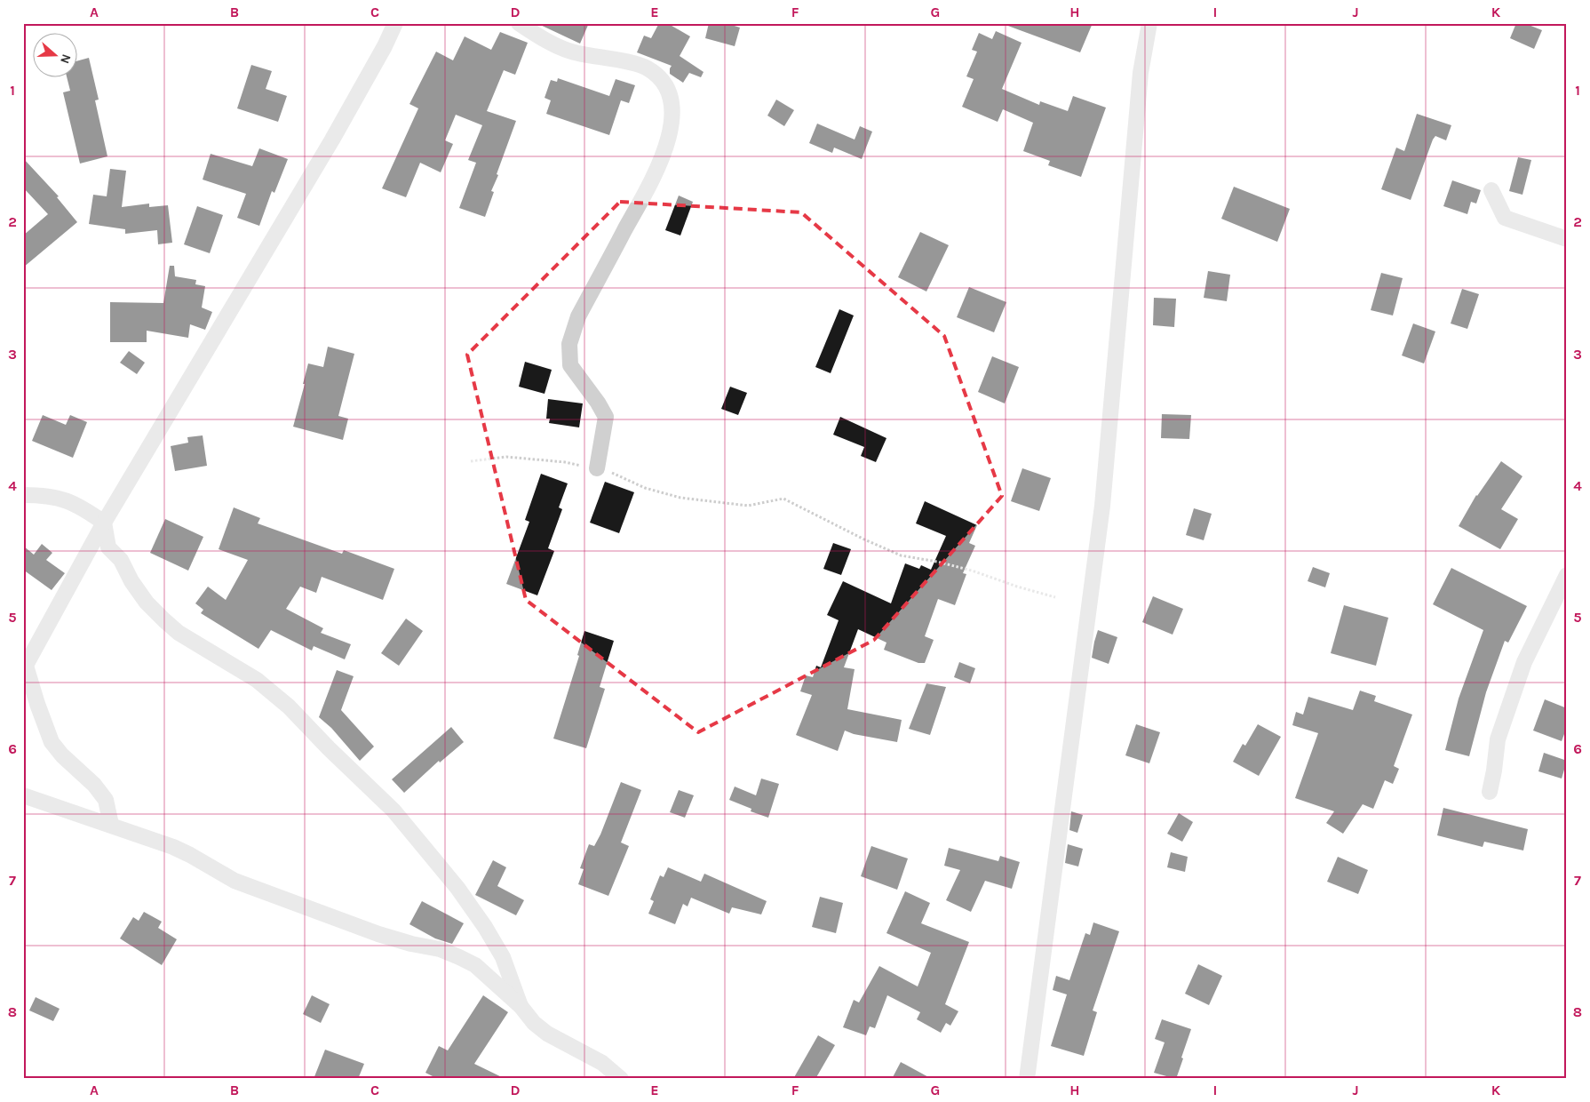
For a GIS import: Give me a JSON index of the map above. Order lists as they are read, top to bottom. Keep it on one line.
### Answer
{"north":"right","grid":{"columns":["A","B","C","D","E","F","G","H","I","J","K"],"rows":["1","2","3","4","5","6","7","8"]}}
